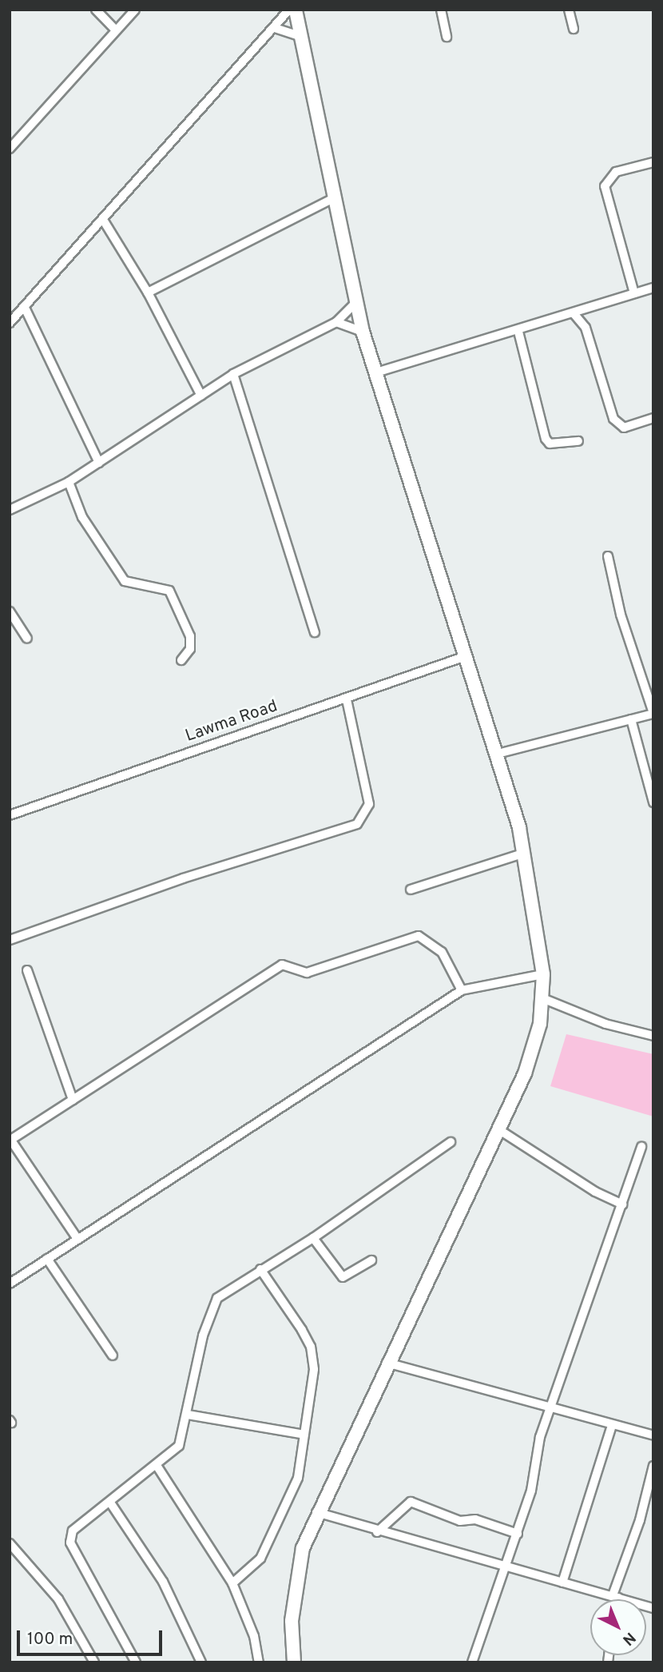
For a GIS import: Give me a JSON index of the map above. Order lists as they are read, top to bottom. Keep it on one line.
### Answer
{"streets":{"street":["Lawma Road"]},"scale_bar":"100 m","north":"bottom right"}
